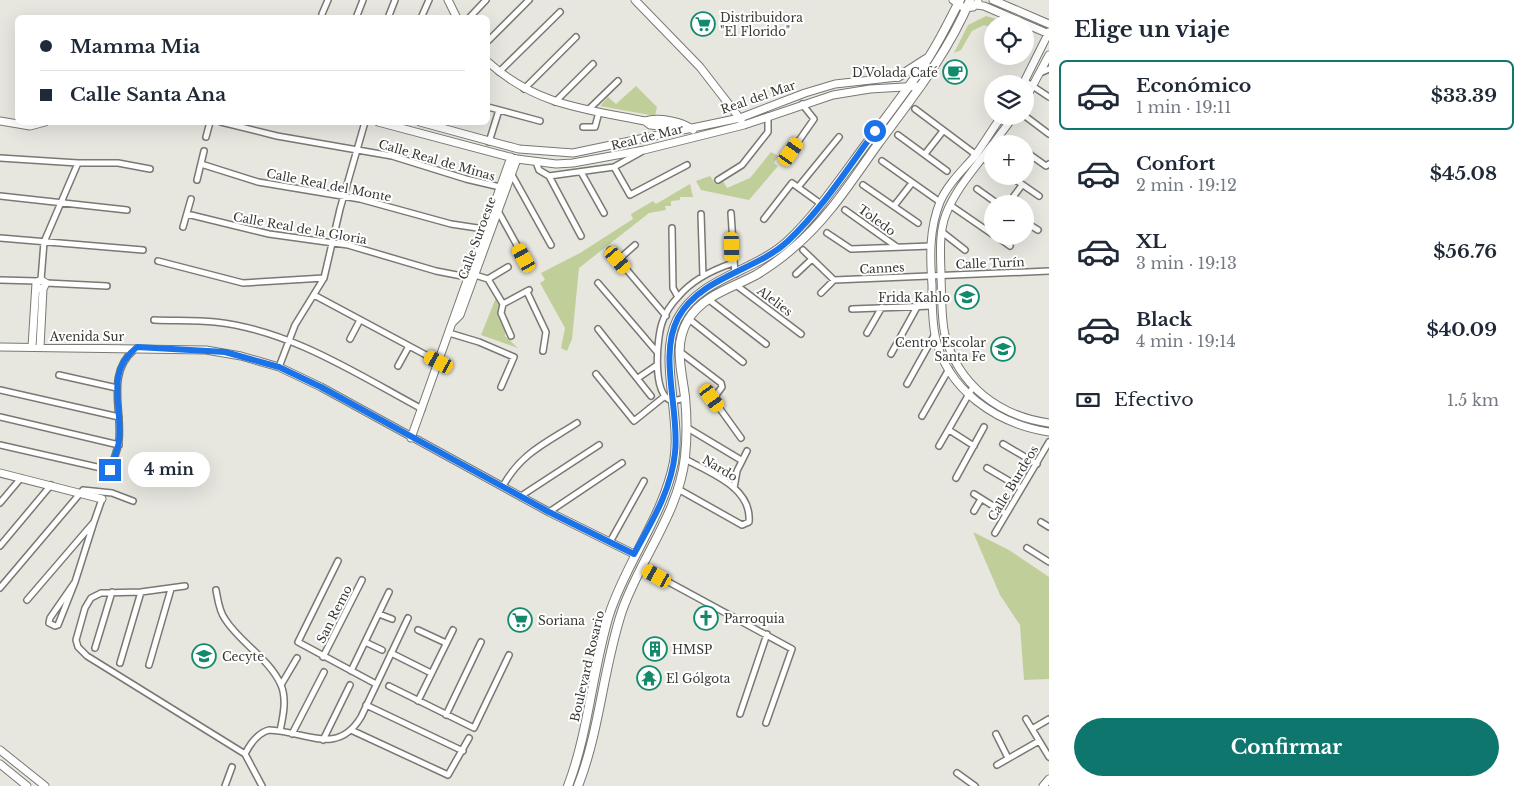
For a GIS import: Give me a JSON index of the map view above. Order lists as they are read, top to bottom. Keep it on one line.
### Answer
{"streets":{"main road":["Boulevard Rosario"],"street":["Real del Mar","Real de Mar","Calle Real de Minas","Calle Real del Monte","Toledo","Calle Real de la Gloria","Calle Suroeste","Calle Turín","Cannes","Alelies","Avenida Sur","Nardo","Calle Burdeos","San Remo"]},"crossings":[["Real del Mar","Real de Mar"],["Real de Mar","Calle Suroeste"],["Real de Mar","Boulevard Rosario"],["Calle Real de Minas","Calle Suroeste"],["Calle Real del Monte","Calle Suroeste"],["Calle Real de la Gloria","Calle Suroeste"],["Calle Suroeste","Avenida Sur"],["Calle Turín","Cannes"],["Avenida Sur","Boulevard Rosario"],["Nardo","Boulevard Rosario"]],"places":{"supermarket":["Distribuidora \"El Florido\"","Soriana"],"cafe":["D'Volada Café"],"school or university":["Frida Kahlo","Centro Escolar Santa Fe","Cecyte"],"church":["Parroquia"],"building":["HMSP"],"temple":["El Gólgota"]},"page":{"heading":"Elige un viaje","map_buttons":["+","−"],"banner":["Mamma Mia","Calle Santa Ana"],"list":[{"name":"Económico","note":"1 min · 19:11","value":"$33.39"},{"name":"Confort","note":"2 min · 19:12","value":"$45.08"},{"name":"XL","note":"3 min · 19:13","value":"$56.76"},{"name":"Black","note":"4 min · 19:14","value":"$40.09"}],"pay":["Efectivo","1.5 km"],"bubble":"4 min","buttons":"Confirmar"}}
